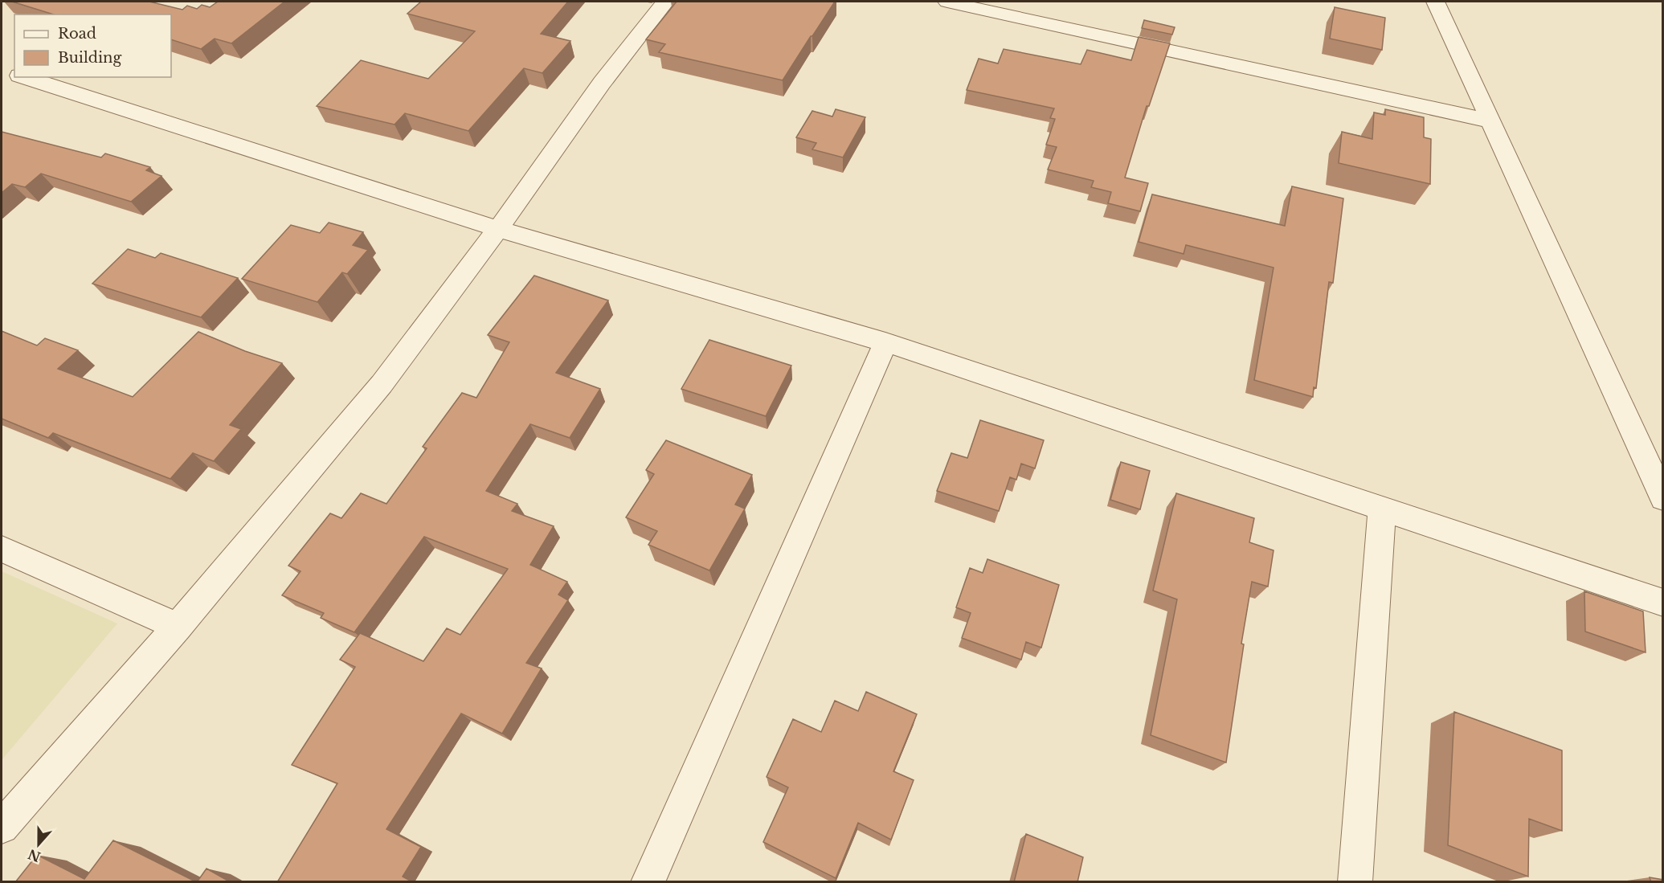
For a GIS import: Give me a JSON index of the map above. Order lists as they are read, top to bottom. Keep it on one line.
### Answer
{"legend":["Road","Building"],"north":"bottom"}
